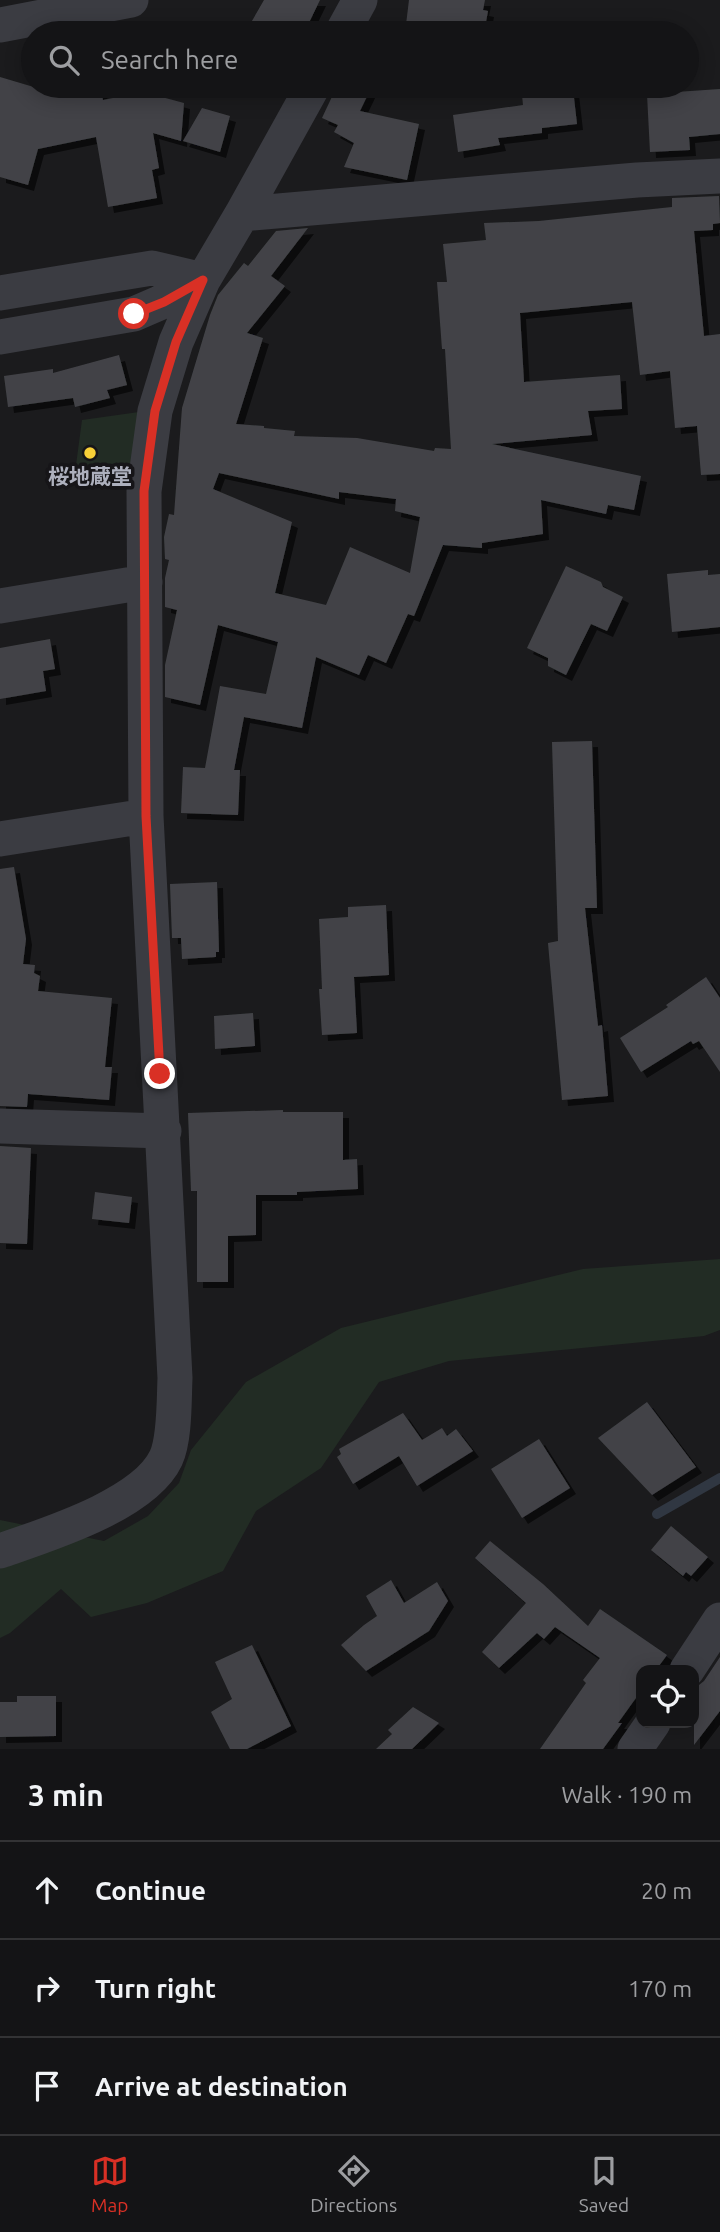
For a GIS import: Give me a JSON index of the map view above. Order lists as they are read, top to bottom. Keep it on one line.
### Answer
{"places":["桜地蔵堂"],"page":{"search":"Search here","heading":["3 min","Walk · 190 m"],"list":[["Continue","20 m"],["Turn right","170 m"],"Arrive at destination"],"nav":["Map","Directions","Saved"]}}
